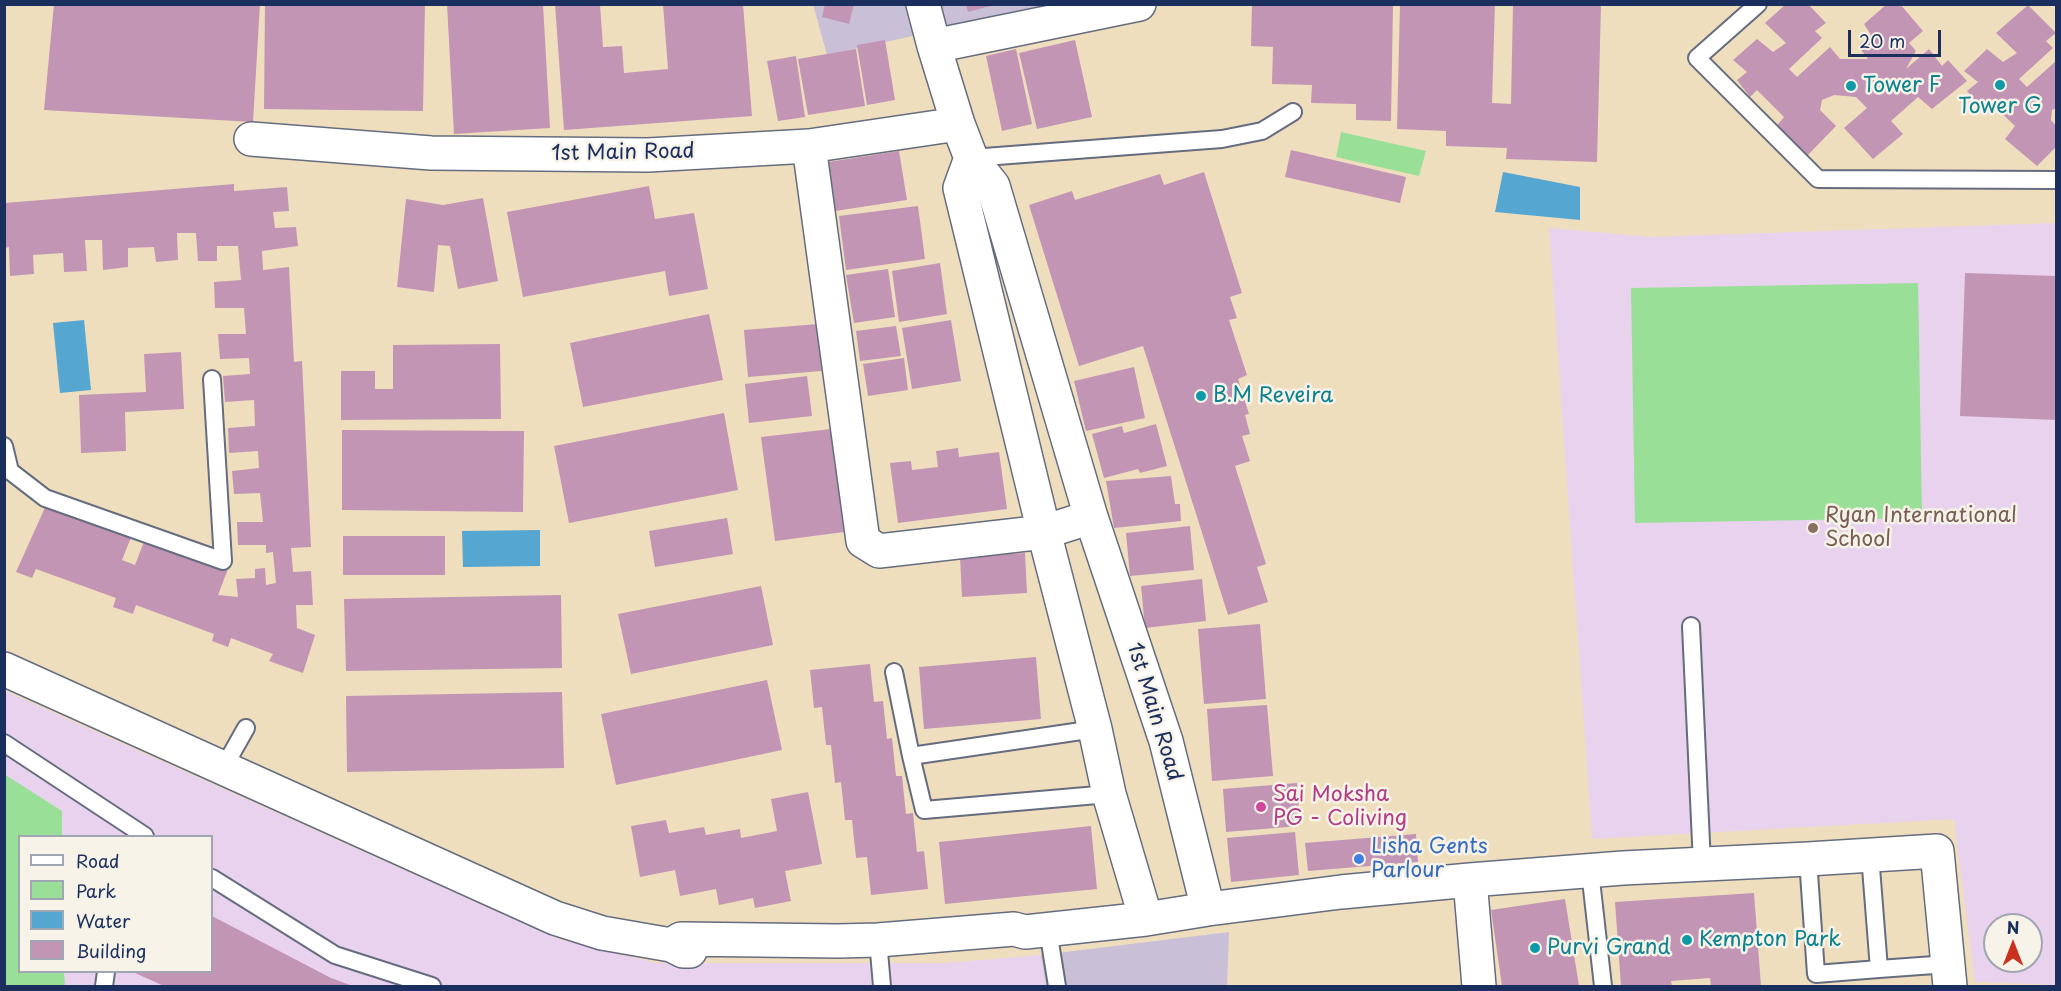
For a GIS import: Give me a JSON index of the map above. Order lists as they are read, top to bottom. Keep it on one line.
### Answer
{"streets":{"street":["1st Main Road"]},"places":["Tower G","Tower F","B.M Reveira","Ryan International School","Sai Moksha PG - Coliving","Lisha Gents Parlour","Kempton Park","Purvi Grand"],"legend":["Road","Park","Water","Building"],"scale_bar":"20 m","north":"top"}
